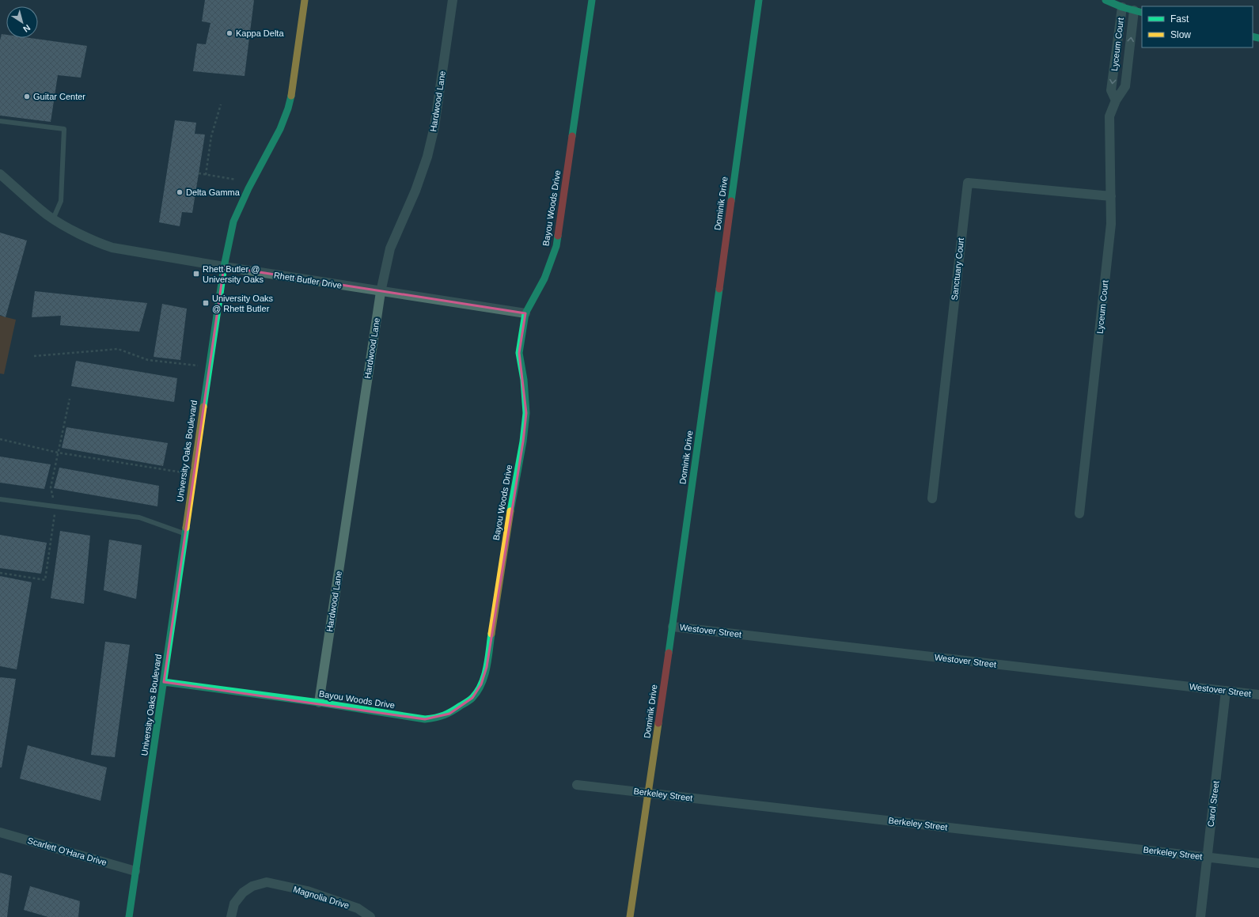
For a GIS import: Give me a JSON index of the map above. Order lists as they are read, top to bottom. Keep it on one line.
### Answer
{"streets":{"street":["Lyceum Court","Hardwood Lane","Dominik Drive","Bayou Woods Drive","Sanctuary Court","Rhett Butler Drive","University Oaks Boulevard","Westover Street","Berkeley Street","Carol Street","Scarlett O'Hara Drive","Magnolia Drive"]},"crossings":[["Lyceum Court","Sanctuary Court"],["Hardwood Lane","Bayou Woods Drive"],["Hardwood Lane","Rhett Butler Drive"],["Dominik Drive","Westover Street"],["Dominik Drive","Berkeley Street"],["Bayou Woods Drive","Rhett Butler Drive"],["Bayou Woods Drive","University Oaks Boulevard"],["Rhett Butler Drive","University Oaks Boulevard"],["University Oaks Boulevard","Scarlett O'Hara Drive"],["Westover Street","Carol Street"],["Berkeley Street","Carol Street"]],"places":{"other":["Kappa Delta","Guitar Center","Delta Gamma"],"transit":["Rhett Butler @ University Oaks","University Oaks @ Rhett Butler"]},"legend":["Fast","Slow"],"north":"bottom right"}
